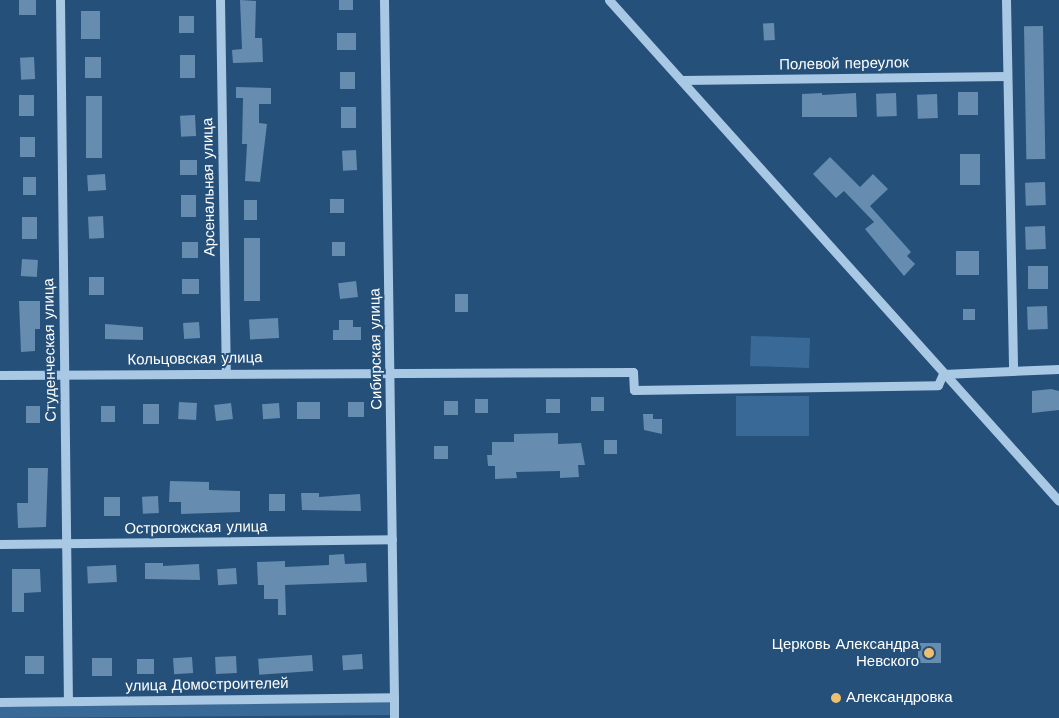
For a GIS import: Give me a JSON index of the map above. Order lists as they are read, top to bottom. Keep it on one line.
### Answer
{"streets":{"street":["Полевой переулок","Арсенальная улица","Сибирская улица","Студенческая улица","Кольцовская улица","Острогожская улица","улица Домостроителей"]},"crossings":[["Арсенальная улица","Кольцовская улица"],["Сибирская улица","Кольцовская улица"],["Сибирская улица","Острогожская улица"],["Сибирская улица","улица Домостроителей"],["Студенческая улица","Кольцовская улица"],["Студенческая улица","Острогожская улица"],["Студенческая улица","улица Домостроителей"]],"places":["Церковь Александра Невского","Александровка"]}
